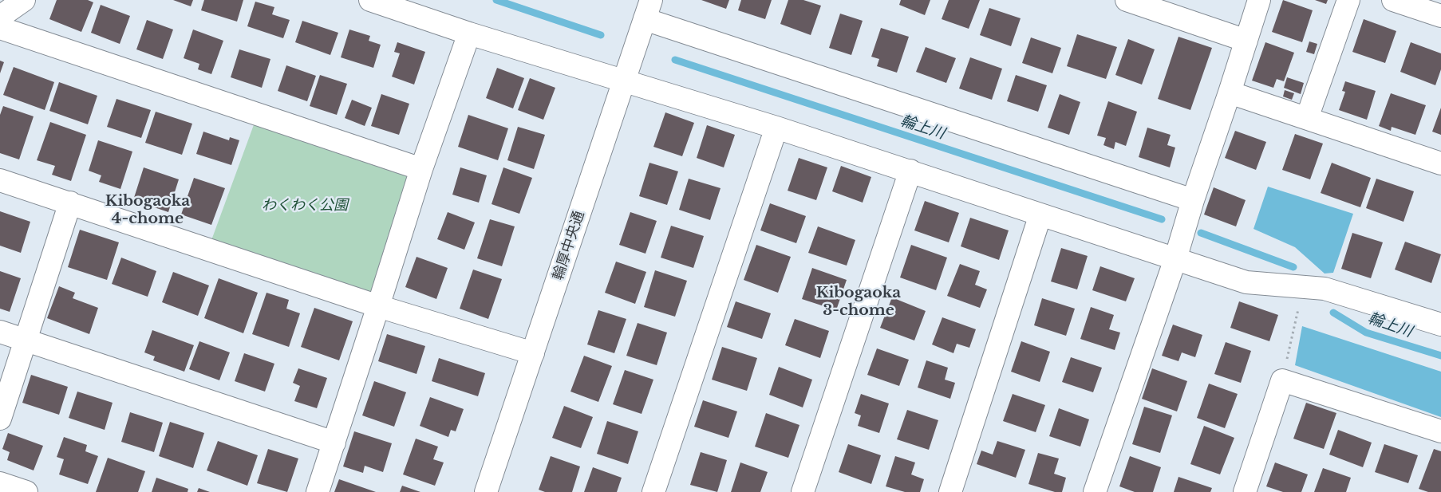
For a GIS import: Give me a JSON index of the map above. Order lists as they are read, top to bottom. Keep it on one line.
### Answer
{"streets":{"street":["輪厚中央通"]},"districts":["Kibogaoka 4-chome","Kibogaoka 3-chome"],"water":["輪上川"],"parks":["わくわく公園"]}
